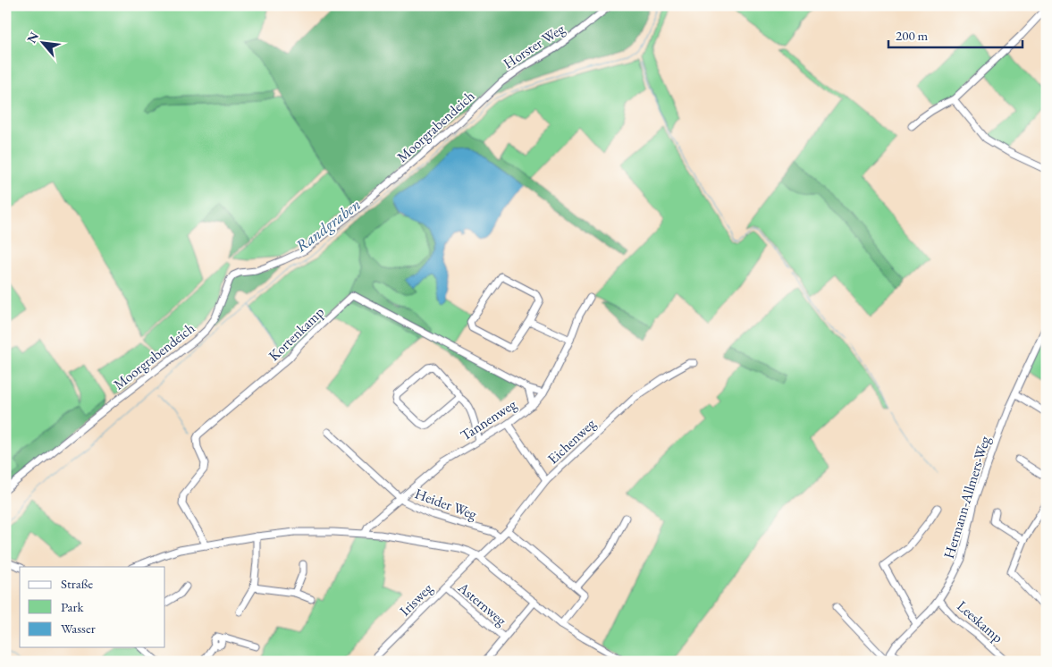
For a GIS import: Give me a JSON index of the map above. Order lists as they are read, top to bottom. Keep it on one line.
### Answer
{"streets":{"street":["Horster Weg","Moorgrabendeich","Kortenkamp","Tannenweg","Eichenweg","Hermann-Allmers-Weg","Heider Weg","Irisweg","Asternweg","Leeskamp"]},"crossings":[["Horster Weg","Moorgrabendeich"],["Kortenkamp","Tannenweg"],["Tannenweg","Heider Weg"],["Eichenweg","Heider Weg"],["Eichenweg","Irisweg"],["Hermann-Allmers-Weg","Leeskamp"],["Irisweg","Asternweg"]],"water":["Randgraben"],"legend":["Straße","Park","Wasser"],"scale_bar":"200 m","north":"top left"}
